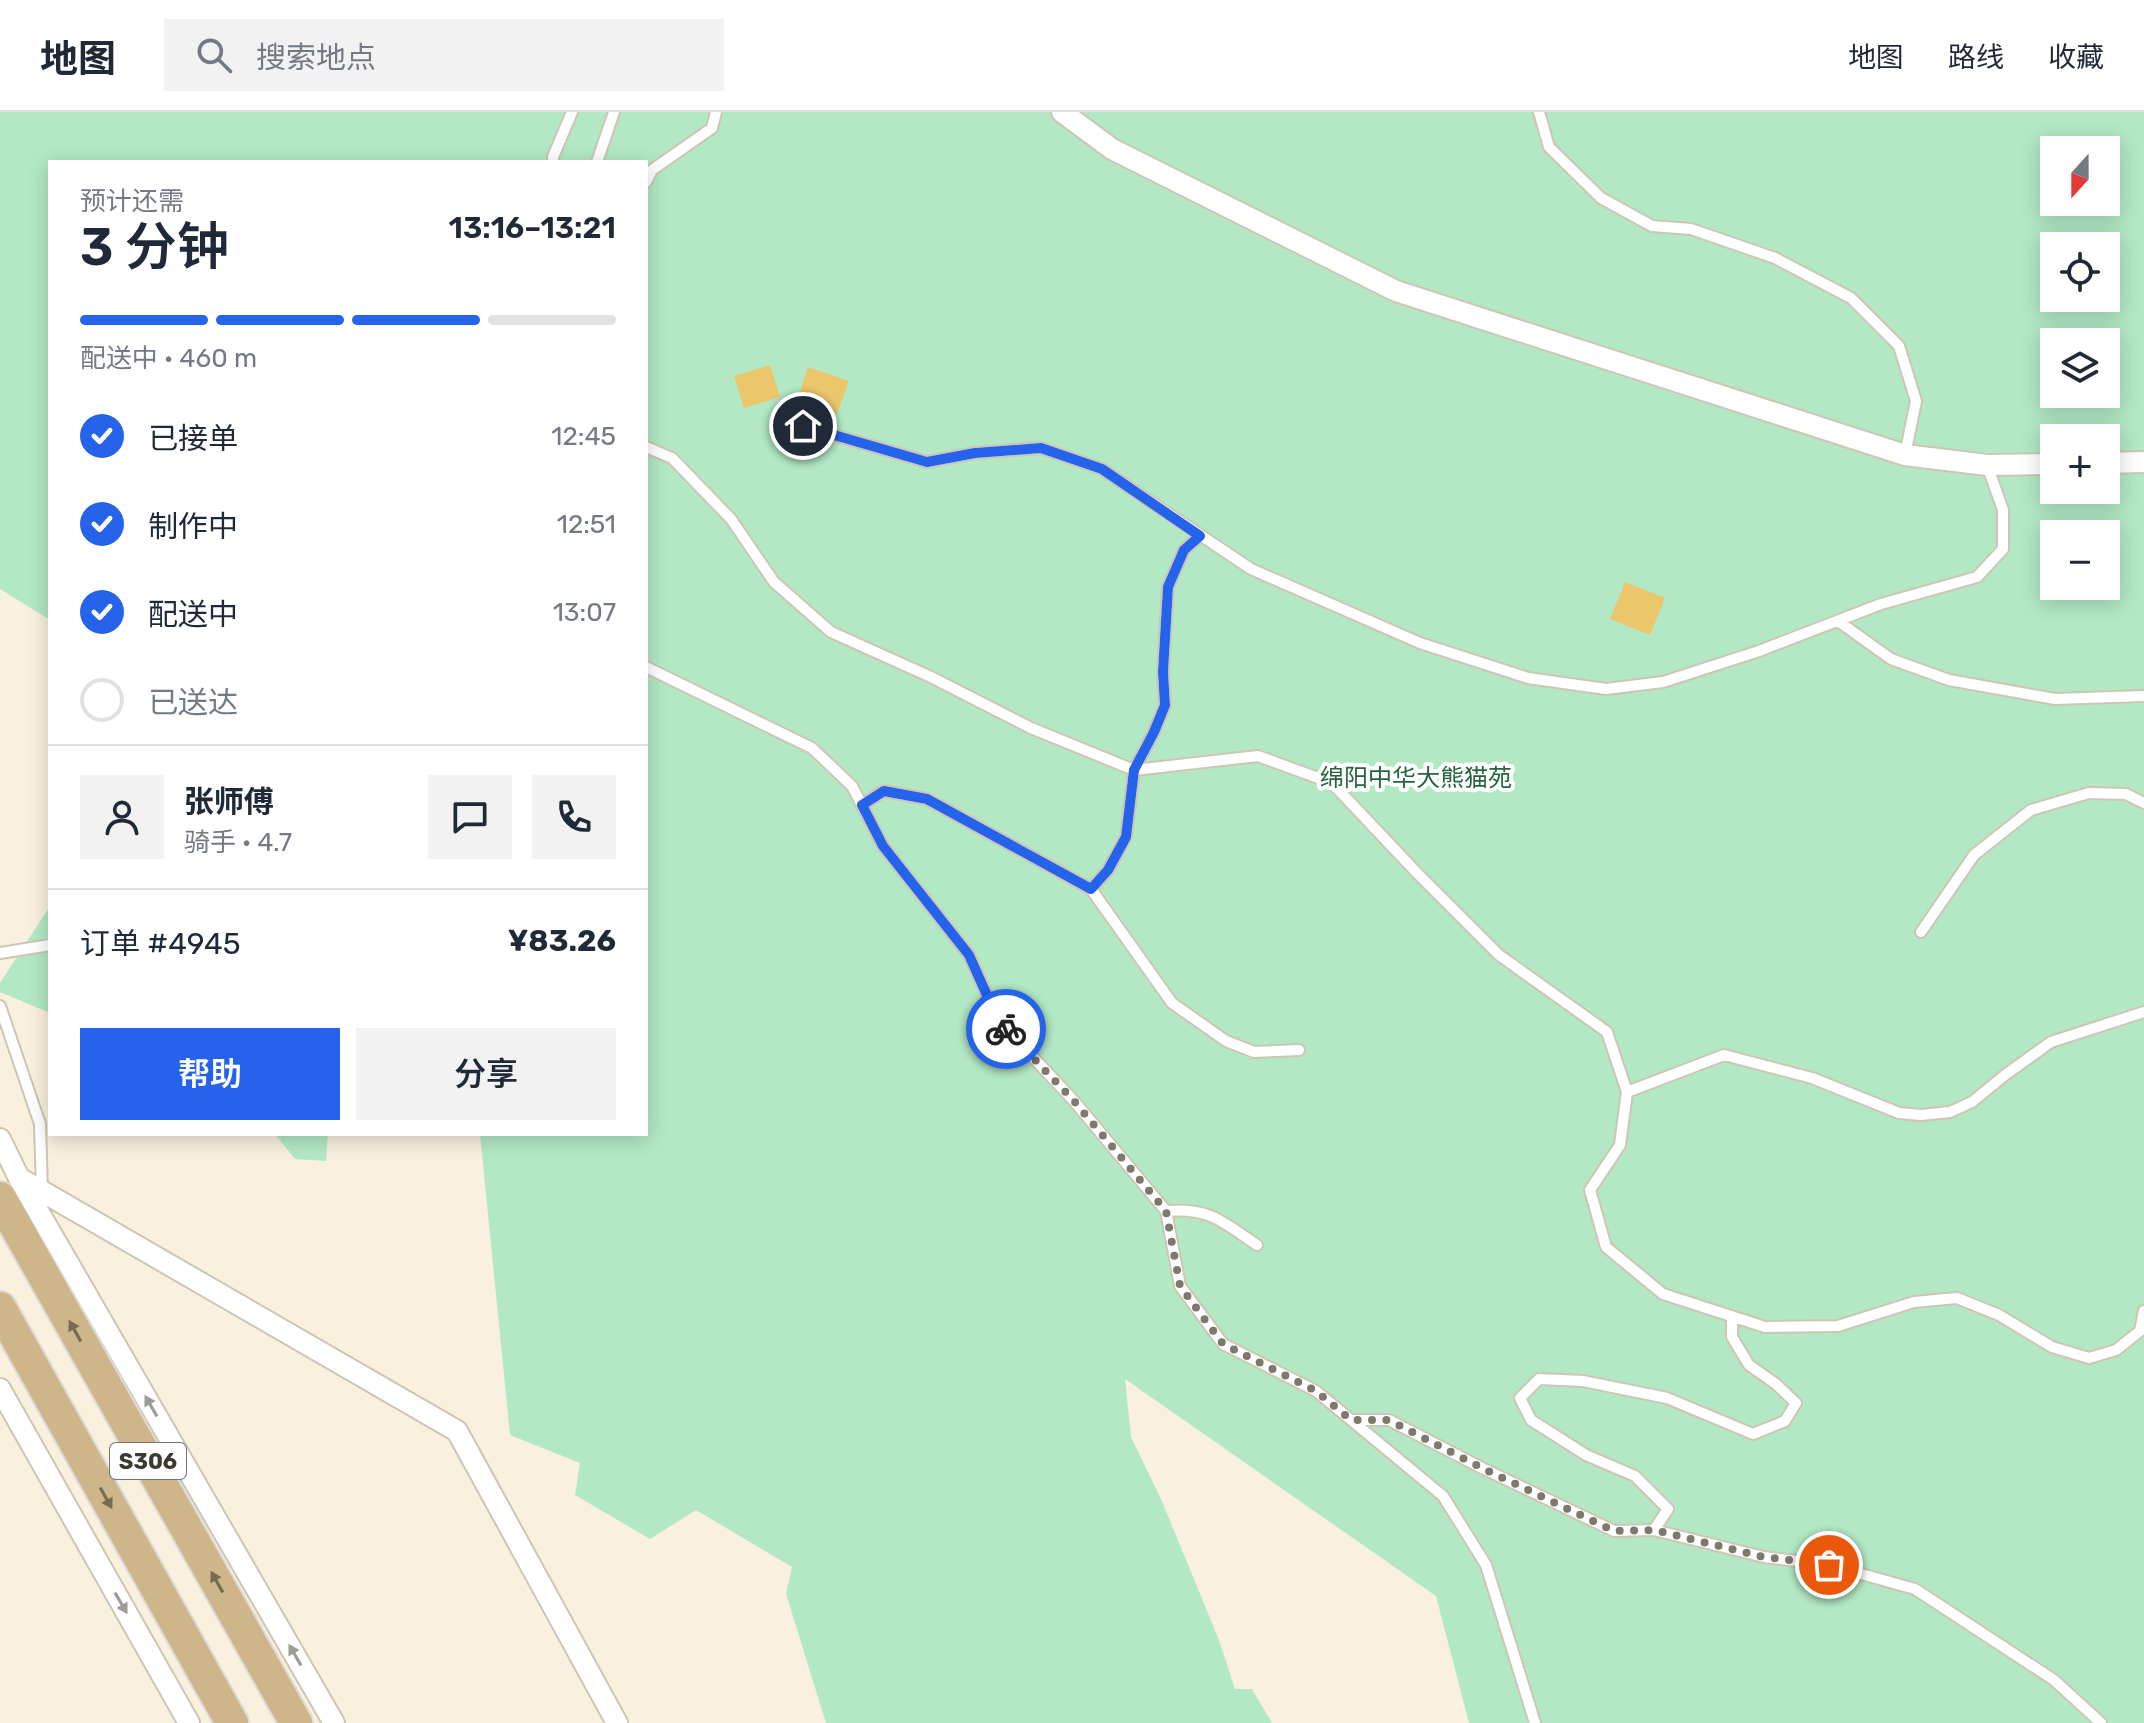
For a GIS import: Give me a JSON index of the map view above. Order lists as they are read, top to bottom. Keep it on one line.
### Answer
{"streets":{"main road":["S306"]},"parks":["绵阳中华大熊猫苑"],"north":"bottom","page":{"header":"地图","search":"搜索地点","nav":["地图","路线","收藏"],"map_buttons":["+","−"],"heading":["3 分钟","预计还需","13:16–13:21"],"panel":["张师傅","骑手 · 4.7","订单 #4945","¥83.26"],"bar":"配送中 · 460 m","list":[["已接单","12:45"],["制作中","12:51"],["配送中","13:07"],"已送达"],"buttons":["帮助","分享"]}}
